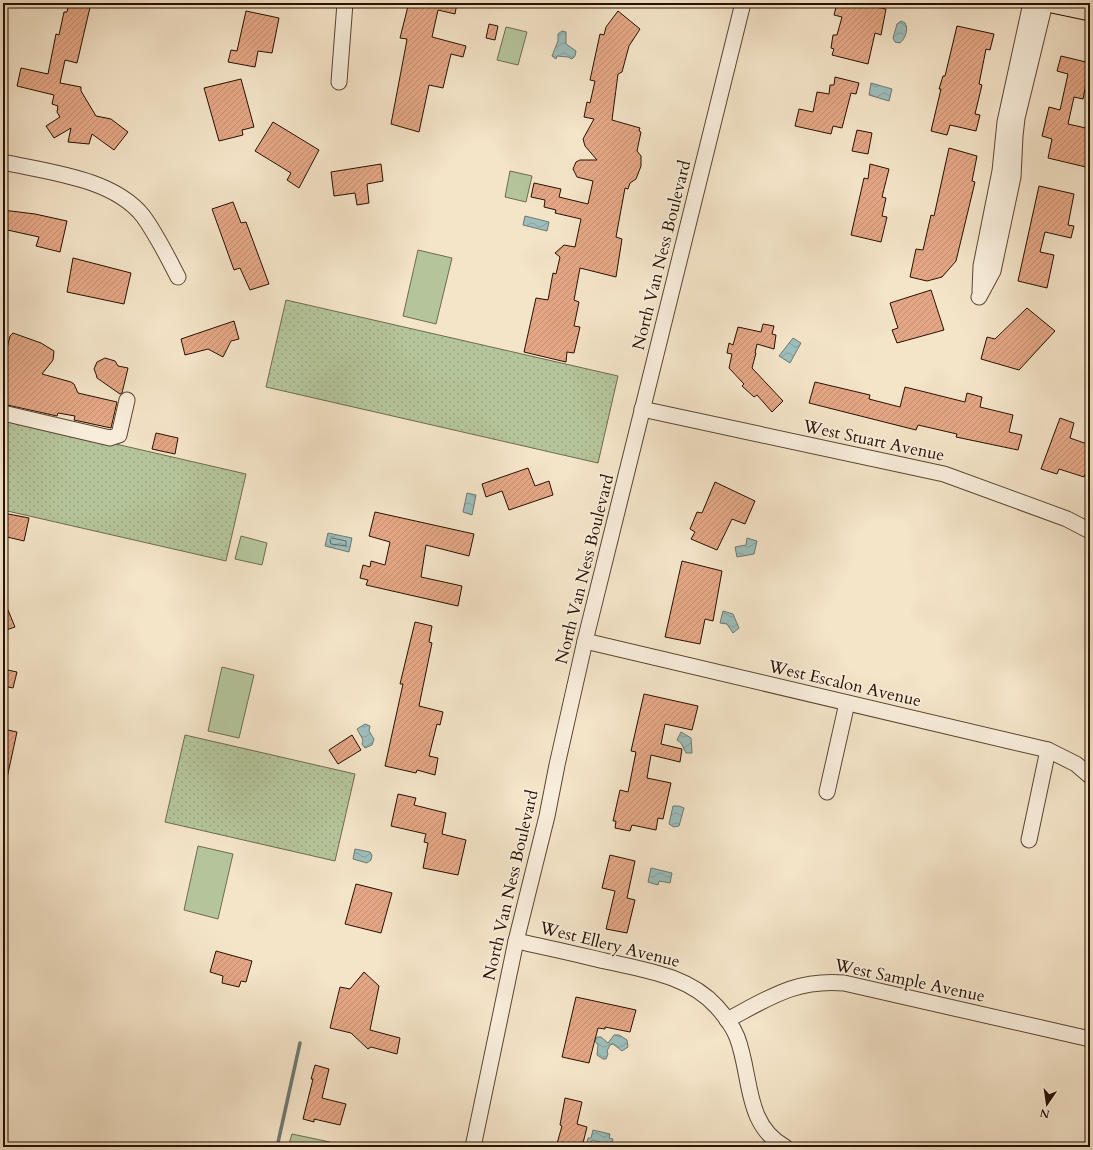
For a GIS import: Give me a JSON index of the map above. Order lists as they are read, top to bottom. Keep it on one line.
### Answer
{"streets":{"street":["North Van Ness Boulevard","West Stuart Avenue","West Escalon Avenue","West Ellery Avenue","West Sample Avenue"]},"crossings":[["North Van Ness Boulevard","West Stuart Avenue"],["North Van Ness Boulevard","West Escalon Avenue"],["North Van Ness Boulevard","West Ellery Avenue"],["West Ellery Avenue","West Sample Avenue"]],"north":"bottom"}
